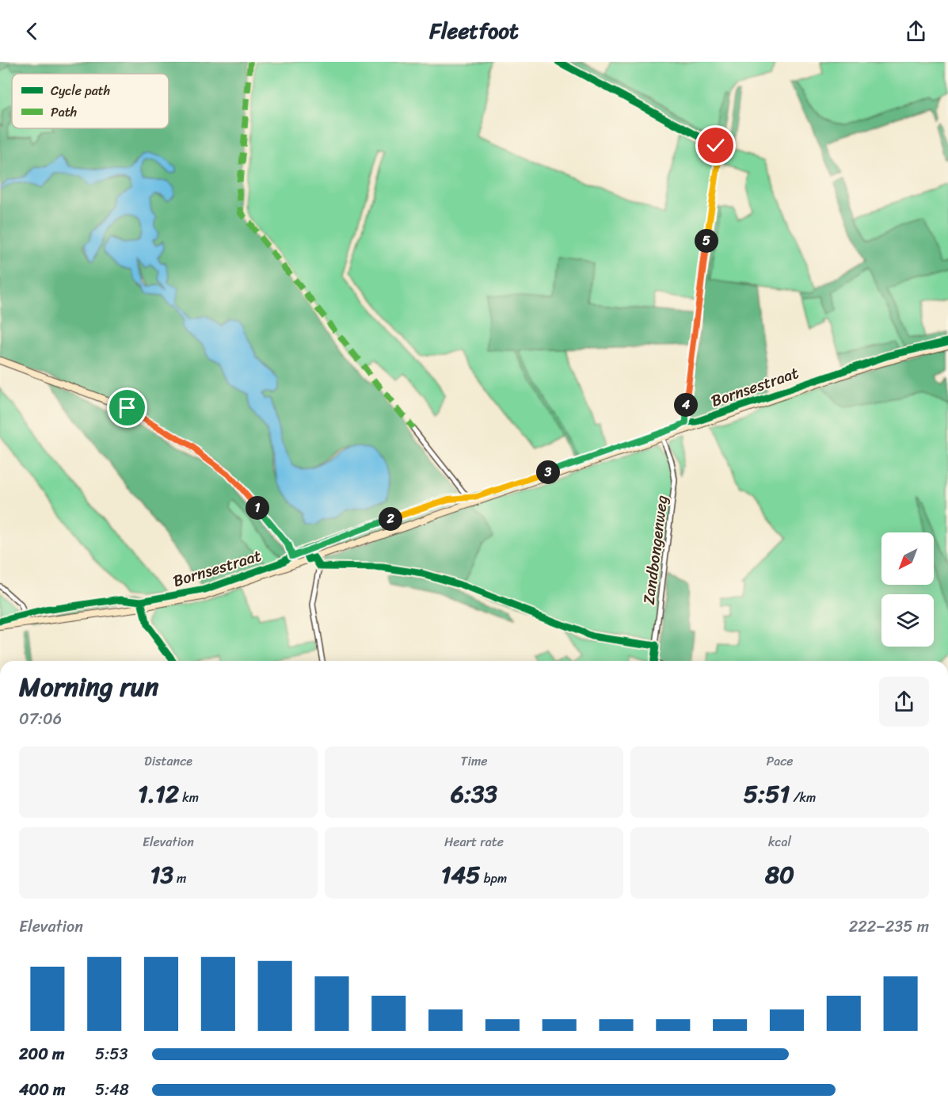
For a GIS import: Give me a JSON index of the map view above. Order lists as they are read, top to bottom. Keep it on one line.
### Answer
{"streets":{"street":["Bornsestraat","Zandbongenweg"]},"crossings":[["Bornsestraat","Zandbongenweg"]],"legend":["Cycle path","Path"],"north":"bottom left","page":{"header":"Fleetfoot","pins":["5","4","3","1","2"],"heading":["Morning run","07:06"],"stats":[["Distance","1.12 km"],["Time","6:33"],["Pace","5:51 /km"],["Elevation","13 m"],["Heart rate","145 bpm"],["kcal","80"]],"chart":["Elevation","222–235 m"],"list":[{"name":"200 m","note":"5:53"},{"name":"400 m","note":"5:48"}]}}
